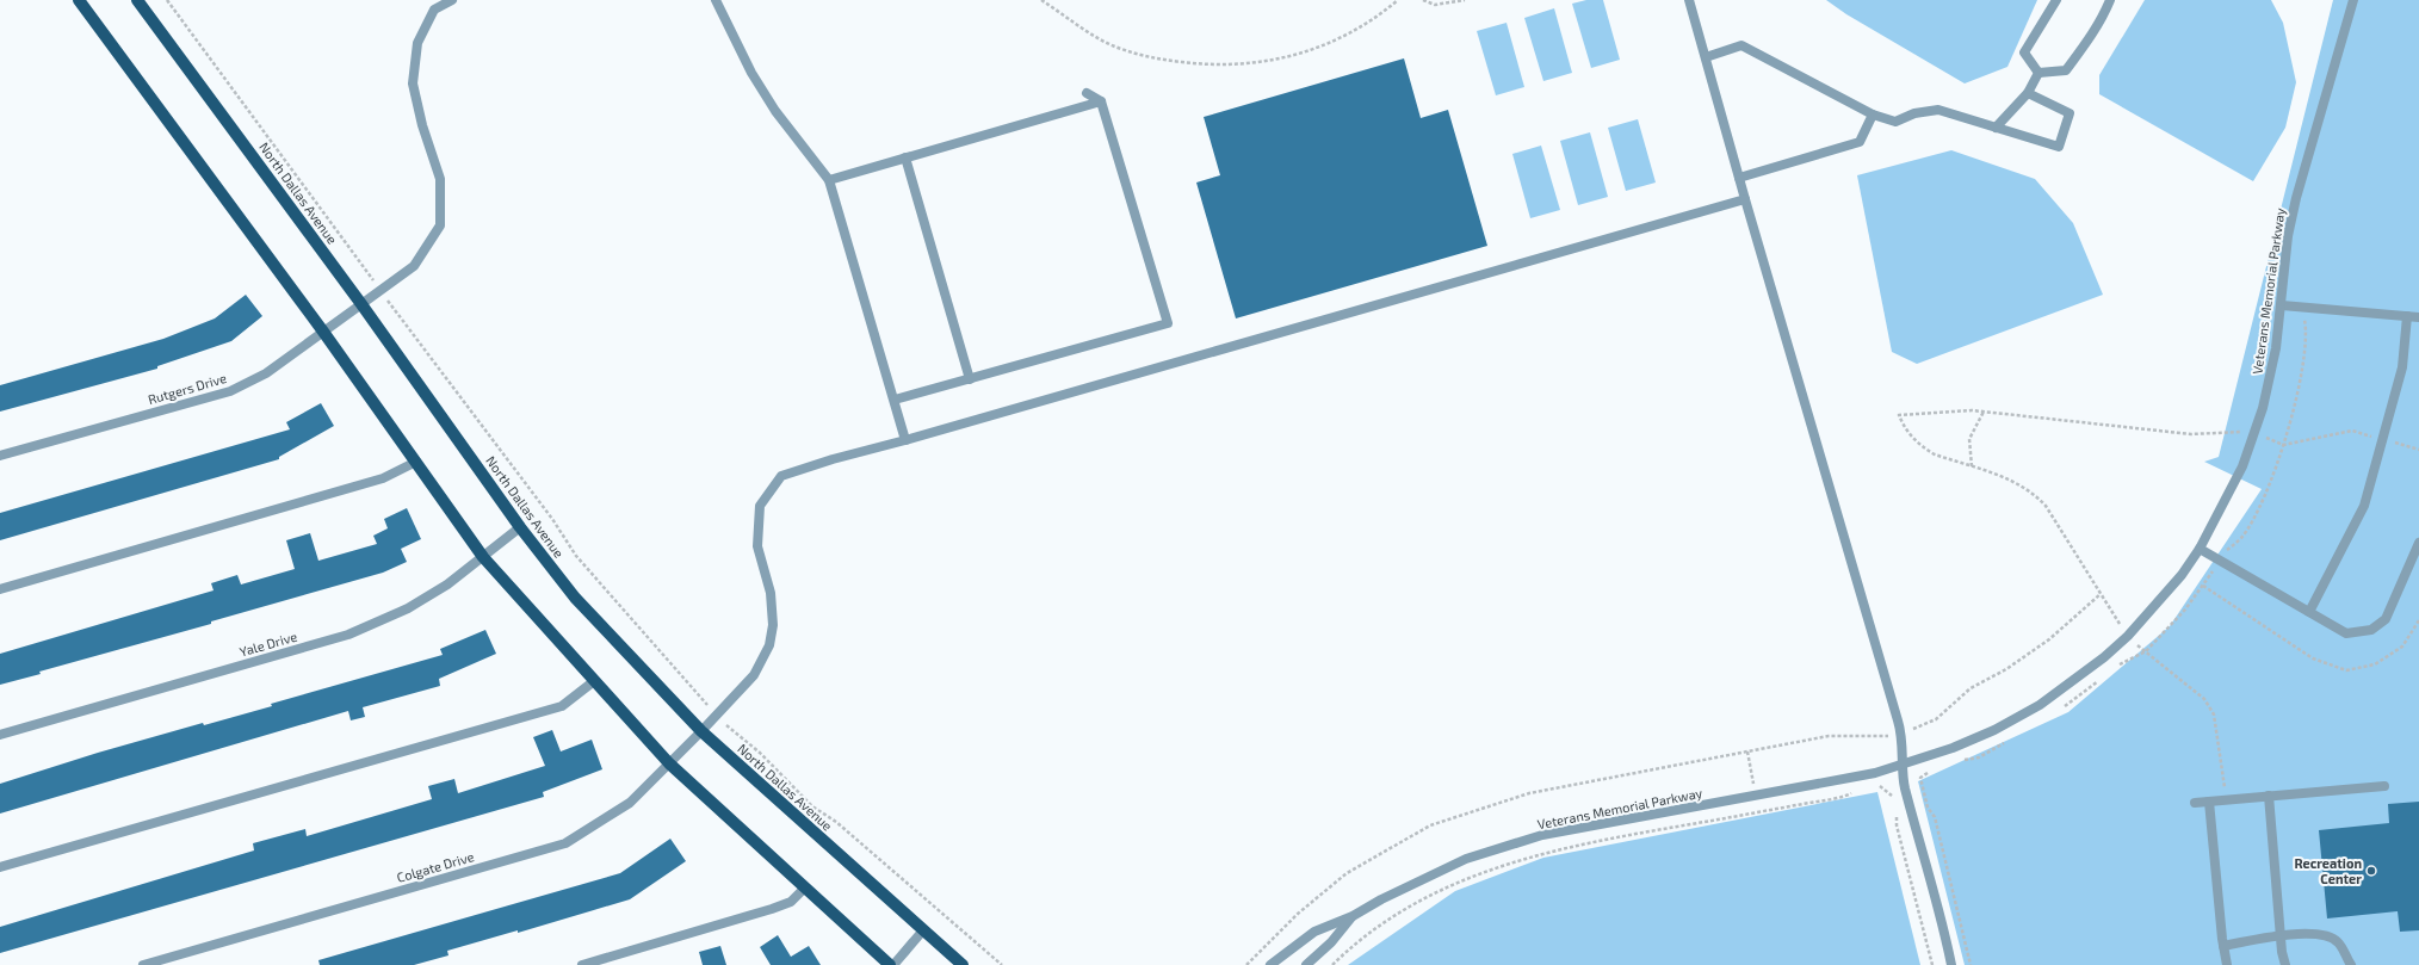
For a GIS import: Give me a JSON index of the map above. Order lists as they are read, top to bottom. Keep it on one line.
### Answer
{"streets":{"main road":["North Dallas Avenue"],"street":["Veterans Memorial Parkway","Rutgers Drive","Yale Drive","Colgate Drive"]},"crossings":[["North Dallas Avenue","Rutgers Drive"],["North Dallas Avenue","Yale Drive"],["North Dallas Avenue","Colgate Drive"]],"places":["Recreation Center"]}
